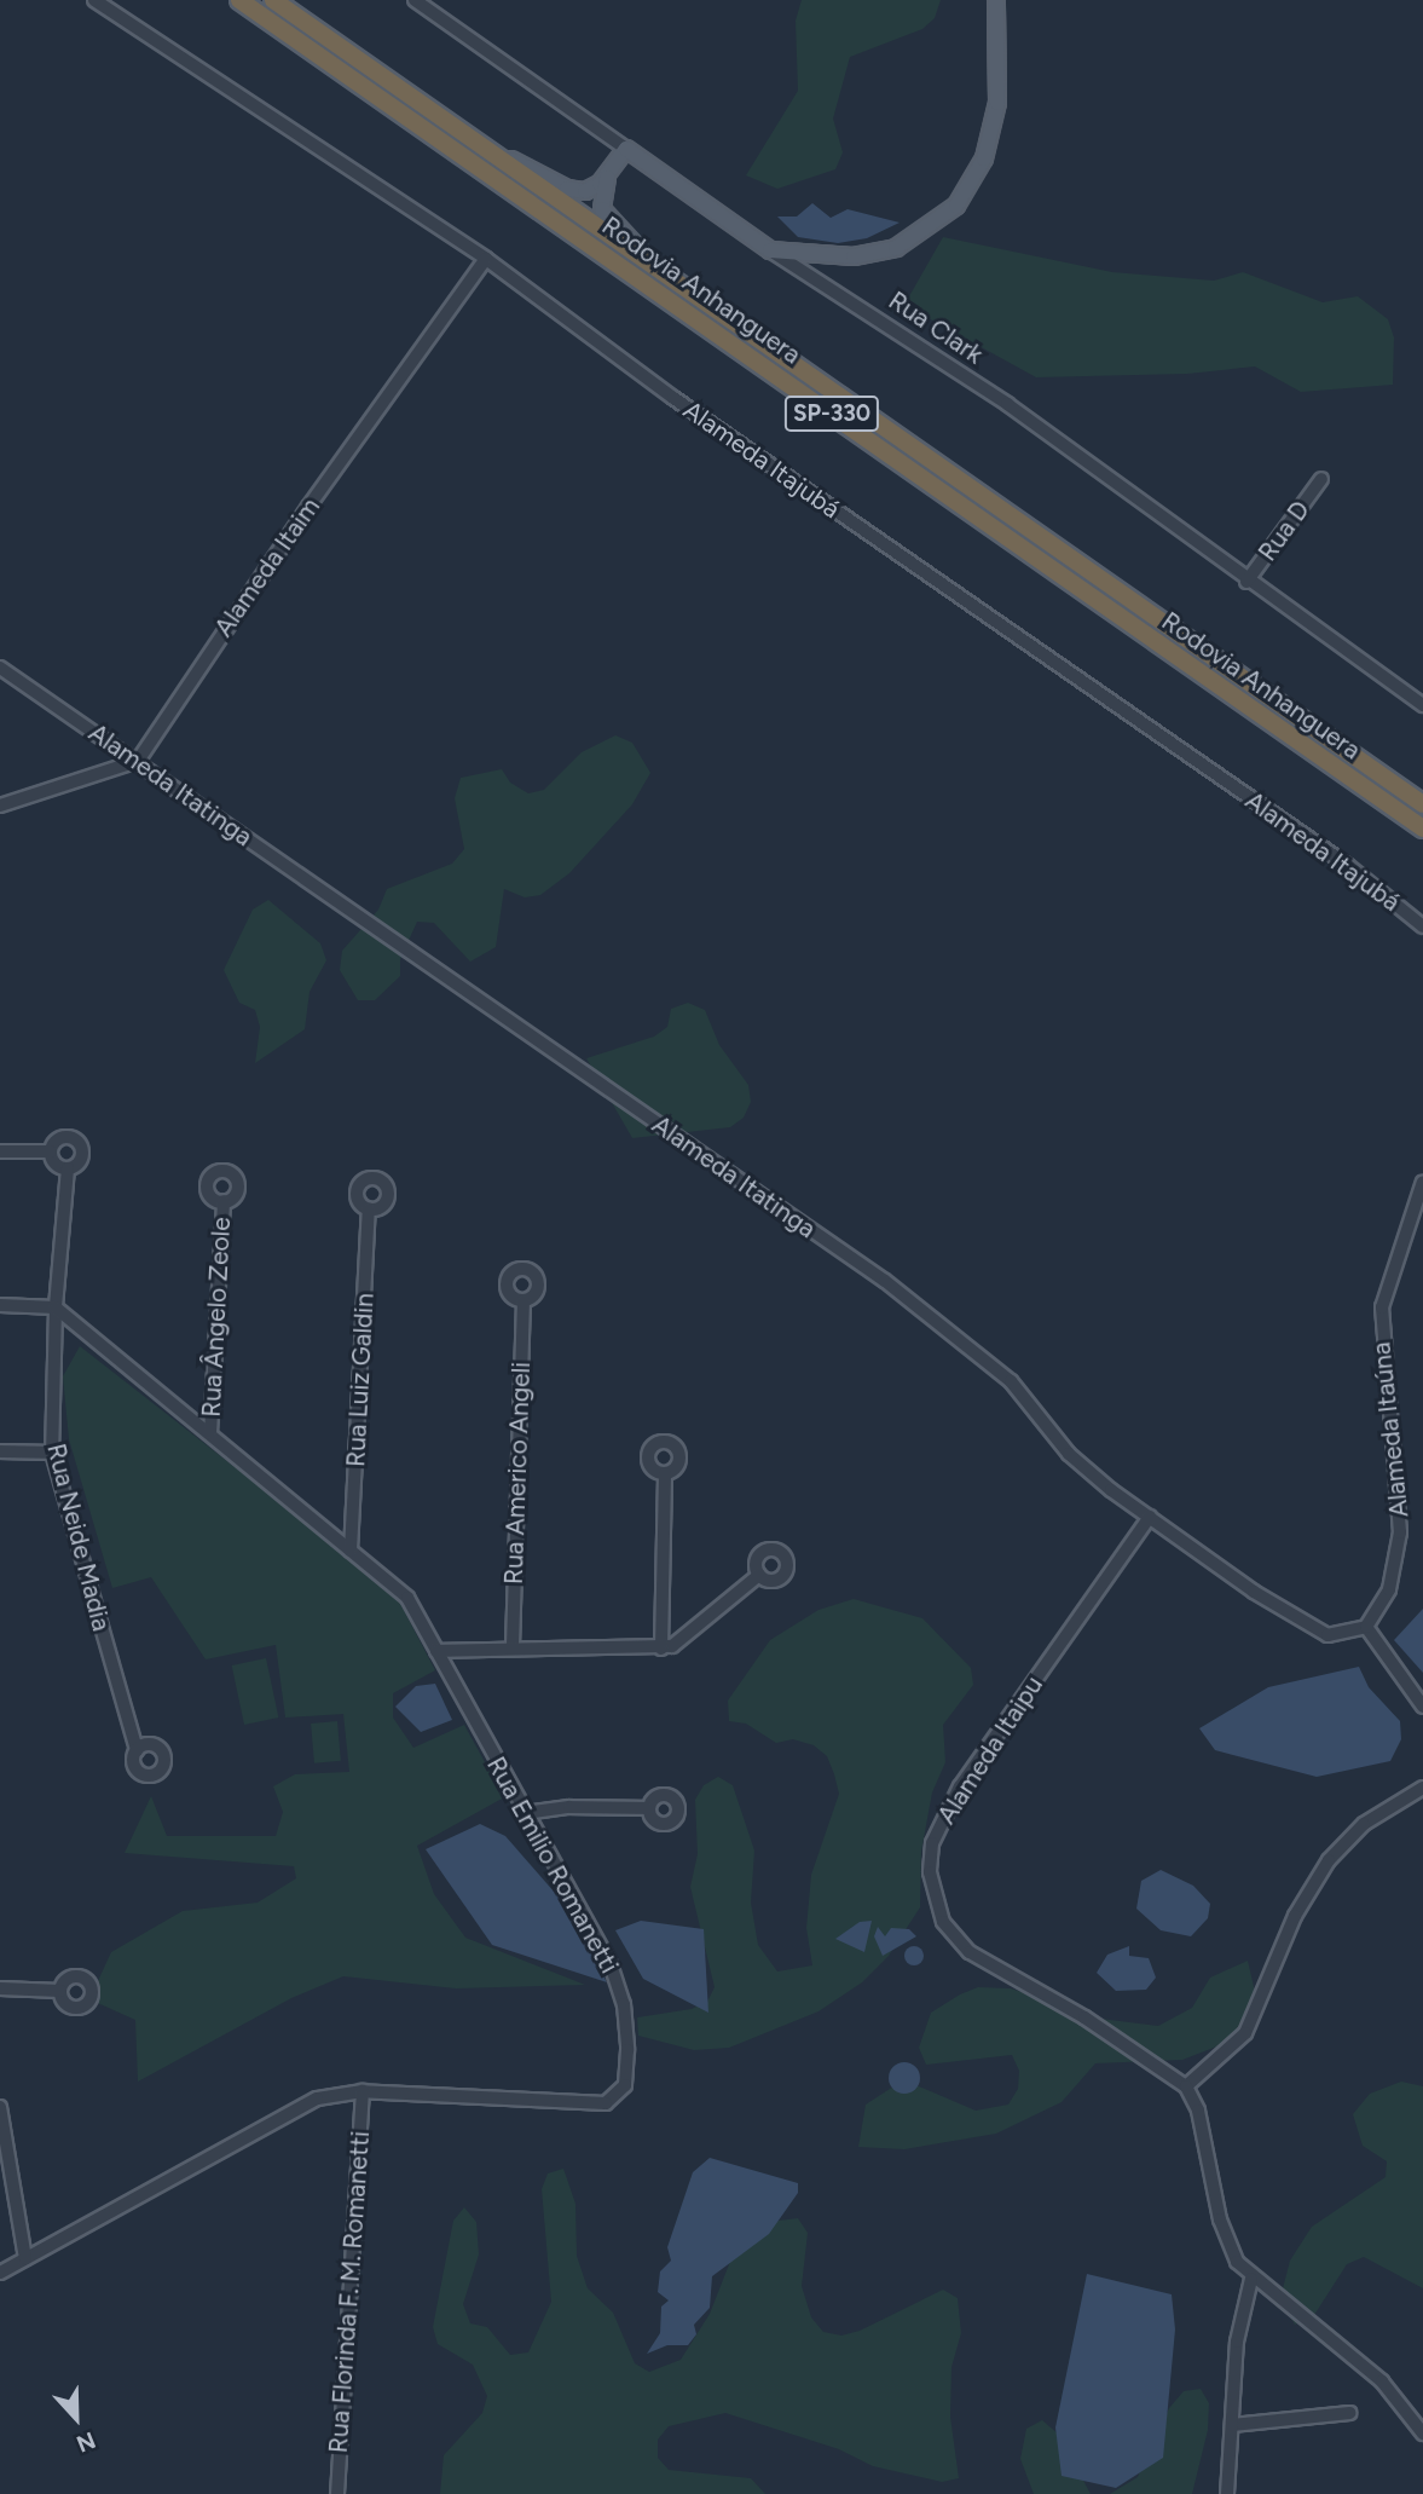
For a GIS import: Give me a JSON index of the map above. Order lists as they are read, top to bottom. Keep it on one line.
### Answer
{"streets":{"highway":["Rodovia Anhanguera","SP-330"],"main road":["Rua Clark"],"street":["Alameda Itajubá","Rua D","Alameda Itaim","Alameda Itatinga","Rua Ângelo Zeole","Rua Luiz Galdin","Alameda Itaúna","Rua Americo Angeli","Rua Neide Madia","Alameda Itaipu","Rua Emilio Romanetti","Rua Florinda F. M. Romanetti"]},"crossings":[["Rua Clark","Rua D"],["Alameda Itajubá","Alameda Itaim"],["Alameda Itaim","Alameda Itatinga"],["Alameda Itatinga","Alameda Itaúna"],["Alameda Itatinga","Alameda Itaipu"],["Rua Ângelo Zeole","Rua Emilio Romanetti"],["Rua Luiz Galdin","Rua Emilio Romanetti"],["Rua Neide Madia","Rua Emilio Romanetti"],["Rua Emilio Romanetti","Rua Florinda F. M. Romanetti"]],"north":"bottom"}
